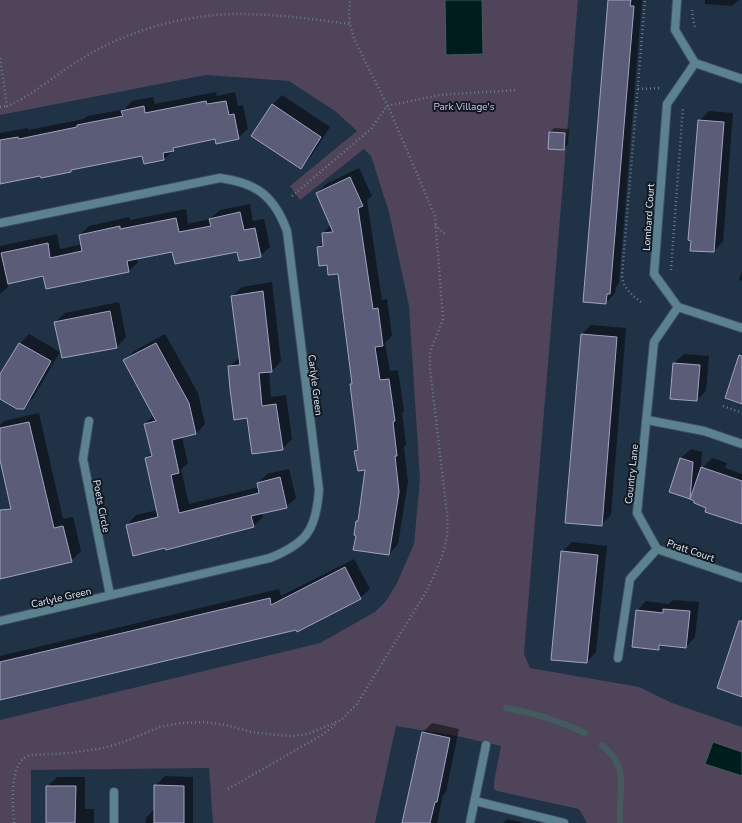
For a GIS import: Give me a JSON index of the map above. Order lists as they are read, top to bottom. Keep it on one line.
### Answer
{"streets":{"street":["Lombard Court","Carlyle Green","Country Lane","Poets Circle","Pratt Court"]},"crossings":[["Lombard Court","Country Lane"],["Carlyle Green","Poets Circle"],["Country Lane","Pratt Court"]],"parks":["Park Village's"]}
